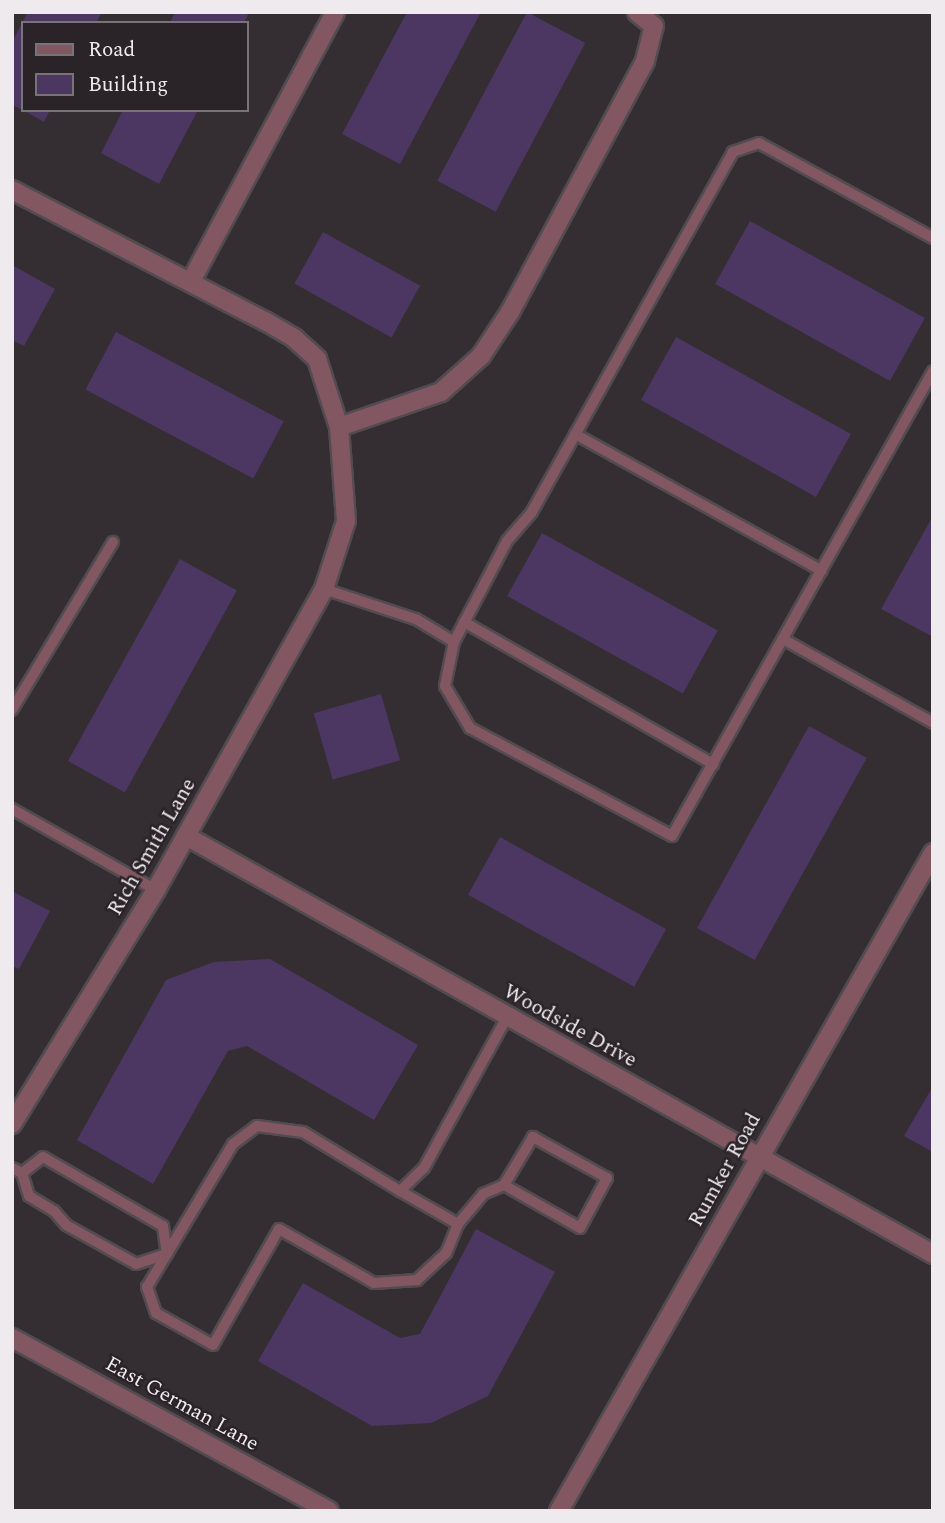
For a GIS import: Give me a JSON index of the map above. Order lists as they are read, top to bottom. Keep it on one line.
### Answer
{"streets":{"street":["Rich Smith Lane","Woodside Drive","Rumker Road","East German Lane"]},"crossings":[["Rich Smith Lane","Woodside Drive"],["Woodside Drive","Rumker Road"]],"legend":["Road","Building"]}
